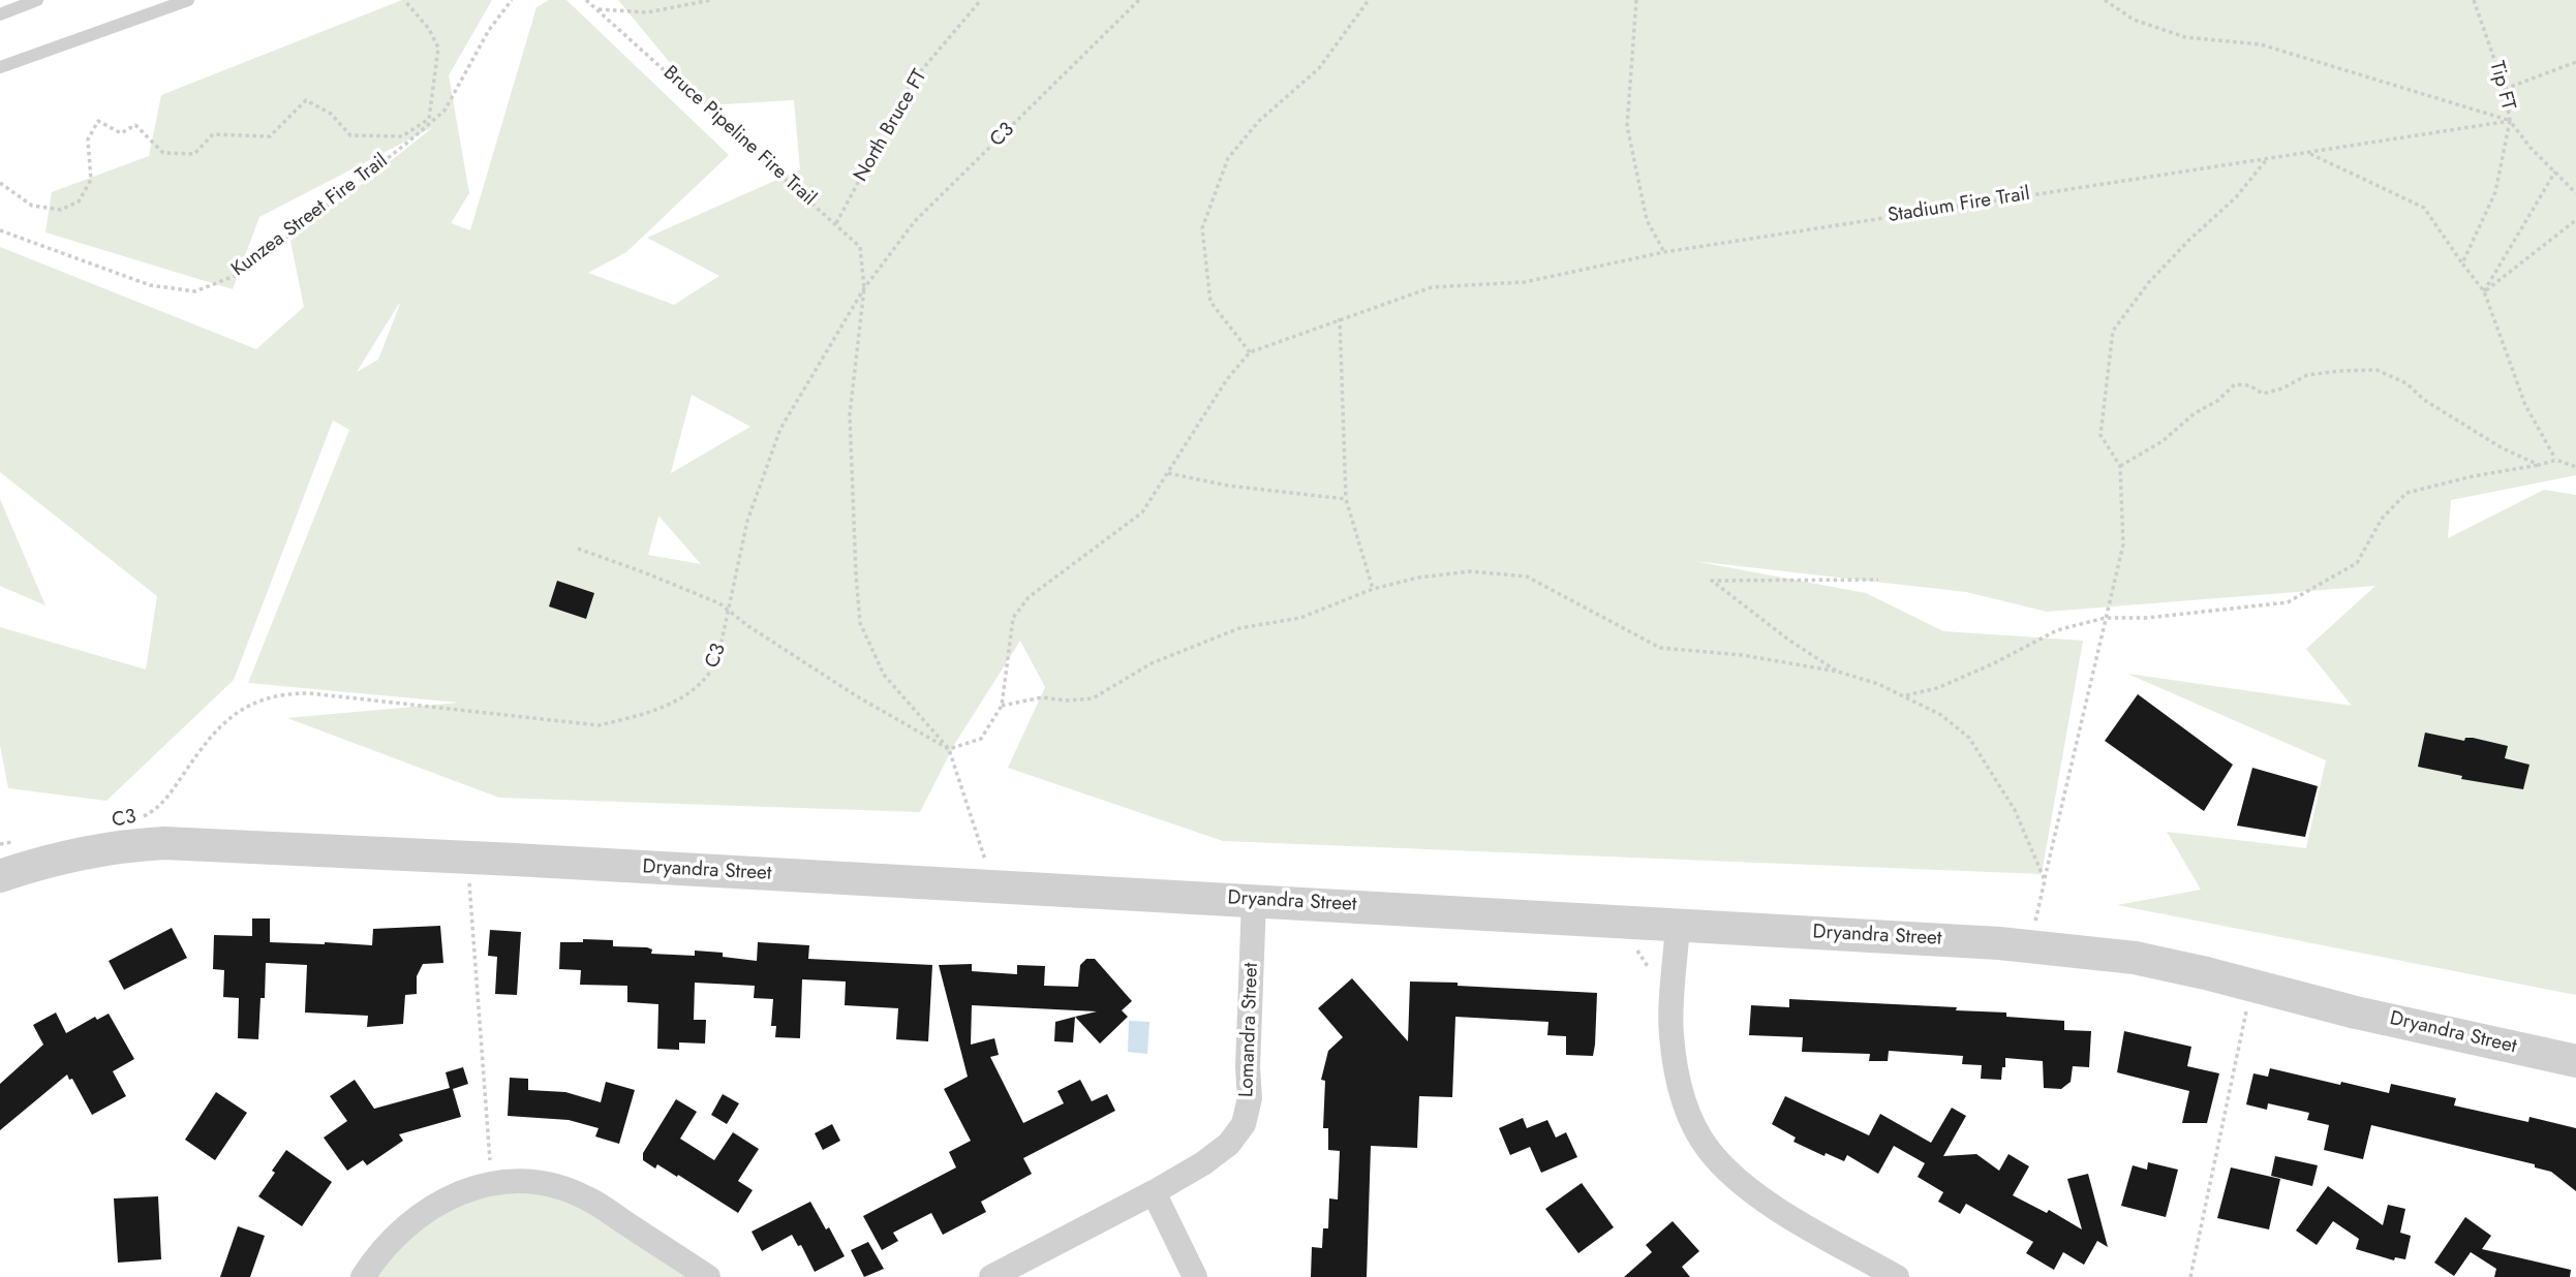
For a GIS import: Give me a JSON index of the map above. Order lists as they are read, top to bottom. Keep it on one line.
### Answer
{"streets":{"street":["Dryandra Street","Lomandra Street"],"path":["Tip FT","North Bruce FT","C3","Bruce Pipeline Fire Trail","Stadium Fire Trail","Kunzea Street Fire Trail"]},"crossings":[["Tip FT","Stadium Fire Trail"],["North Bruce FT","Bruce Pipeline Fire Trail"],["C3","Bruce Pipeline Fire Trail"],["Dryandra Street","Lomandra Street"]]}
